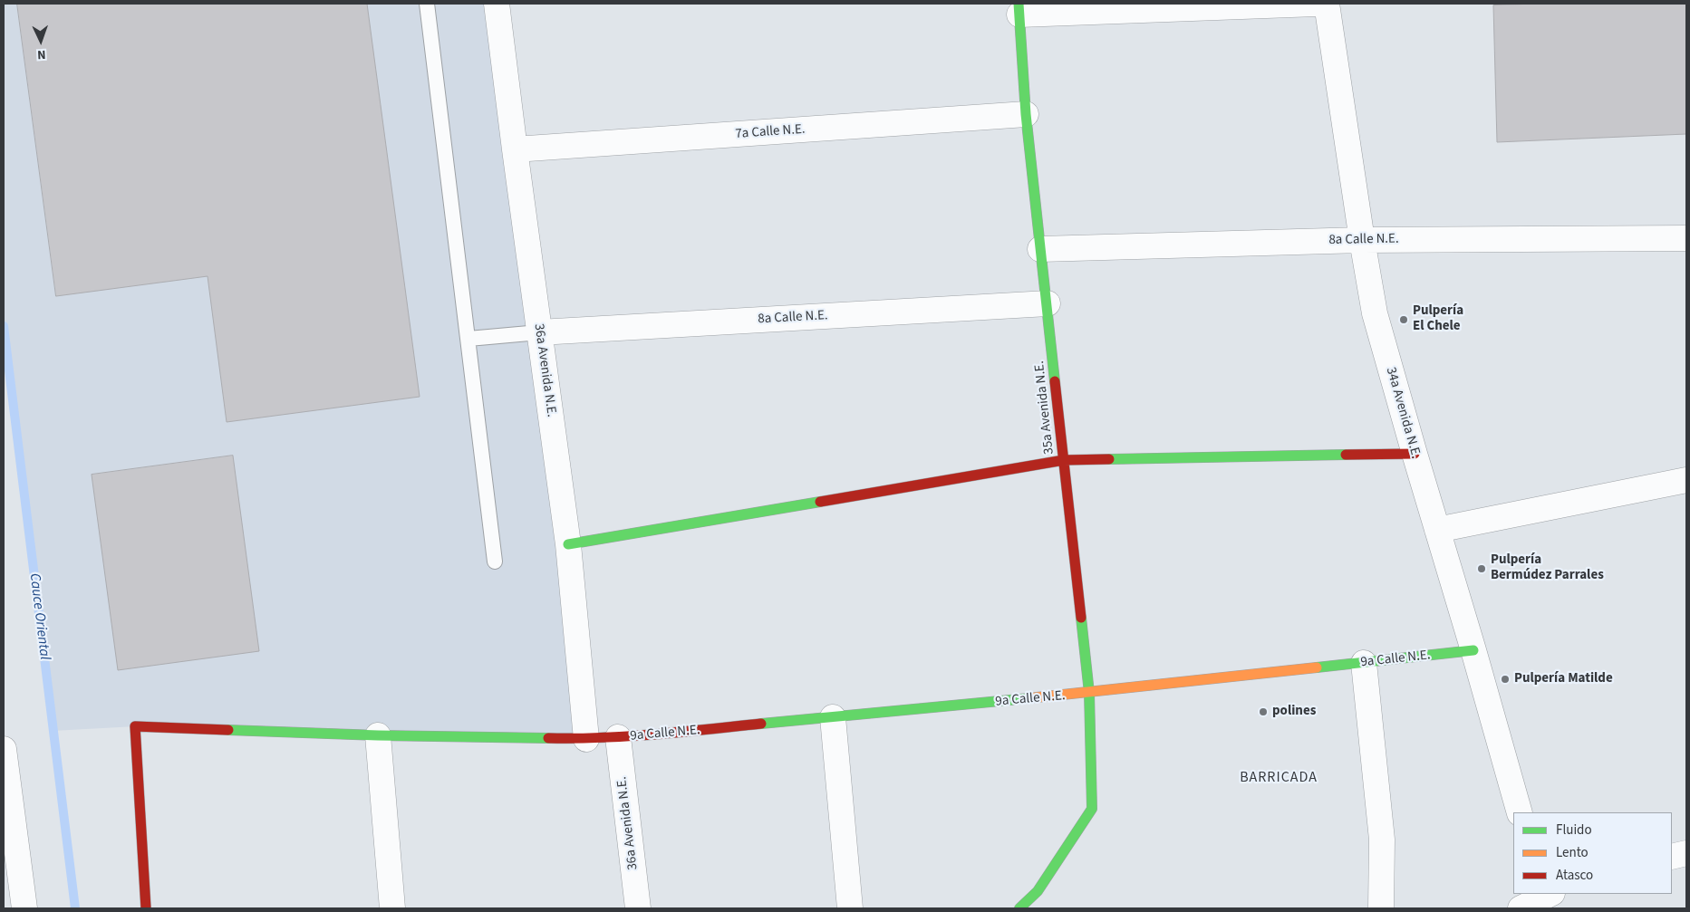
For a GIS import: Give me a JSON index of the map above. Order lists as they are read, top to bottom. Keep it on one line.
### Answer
{"streets":{"street":["7a Calle N.E.","8a Calle N.E.","36a Avenida N.E.","35a Avenida N.E.","34a Avenida N.E.","9a Calle N.E."]},"crossings":[["7a Calle N.E.","36a Avenida N.E."],["7a Calle N.E.","35a Avenida N.E."],["8a Calle N.E.","36a Avenida N.E."],["8a Calle N.E.","35a Avenida N.E."],["8a Calle N.E.","34a Avenida N.E."],["36a Avenida N.E.","9a Calle N.E."],["35a Avenida N.E.","9a Calle N.E."],["34a Avenida N.E.","9a Calle N.E."]],"districts":["BARRICADA"],"water":["Cauce Oriental"],"places":["Pulpería El Chele","Pulpería Bermúdez Parrales","Pulpería Matilde","polines"],"legend":["Fluido","Lento","Atasco"],"north":"bottom"}
